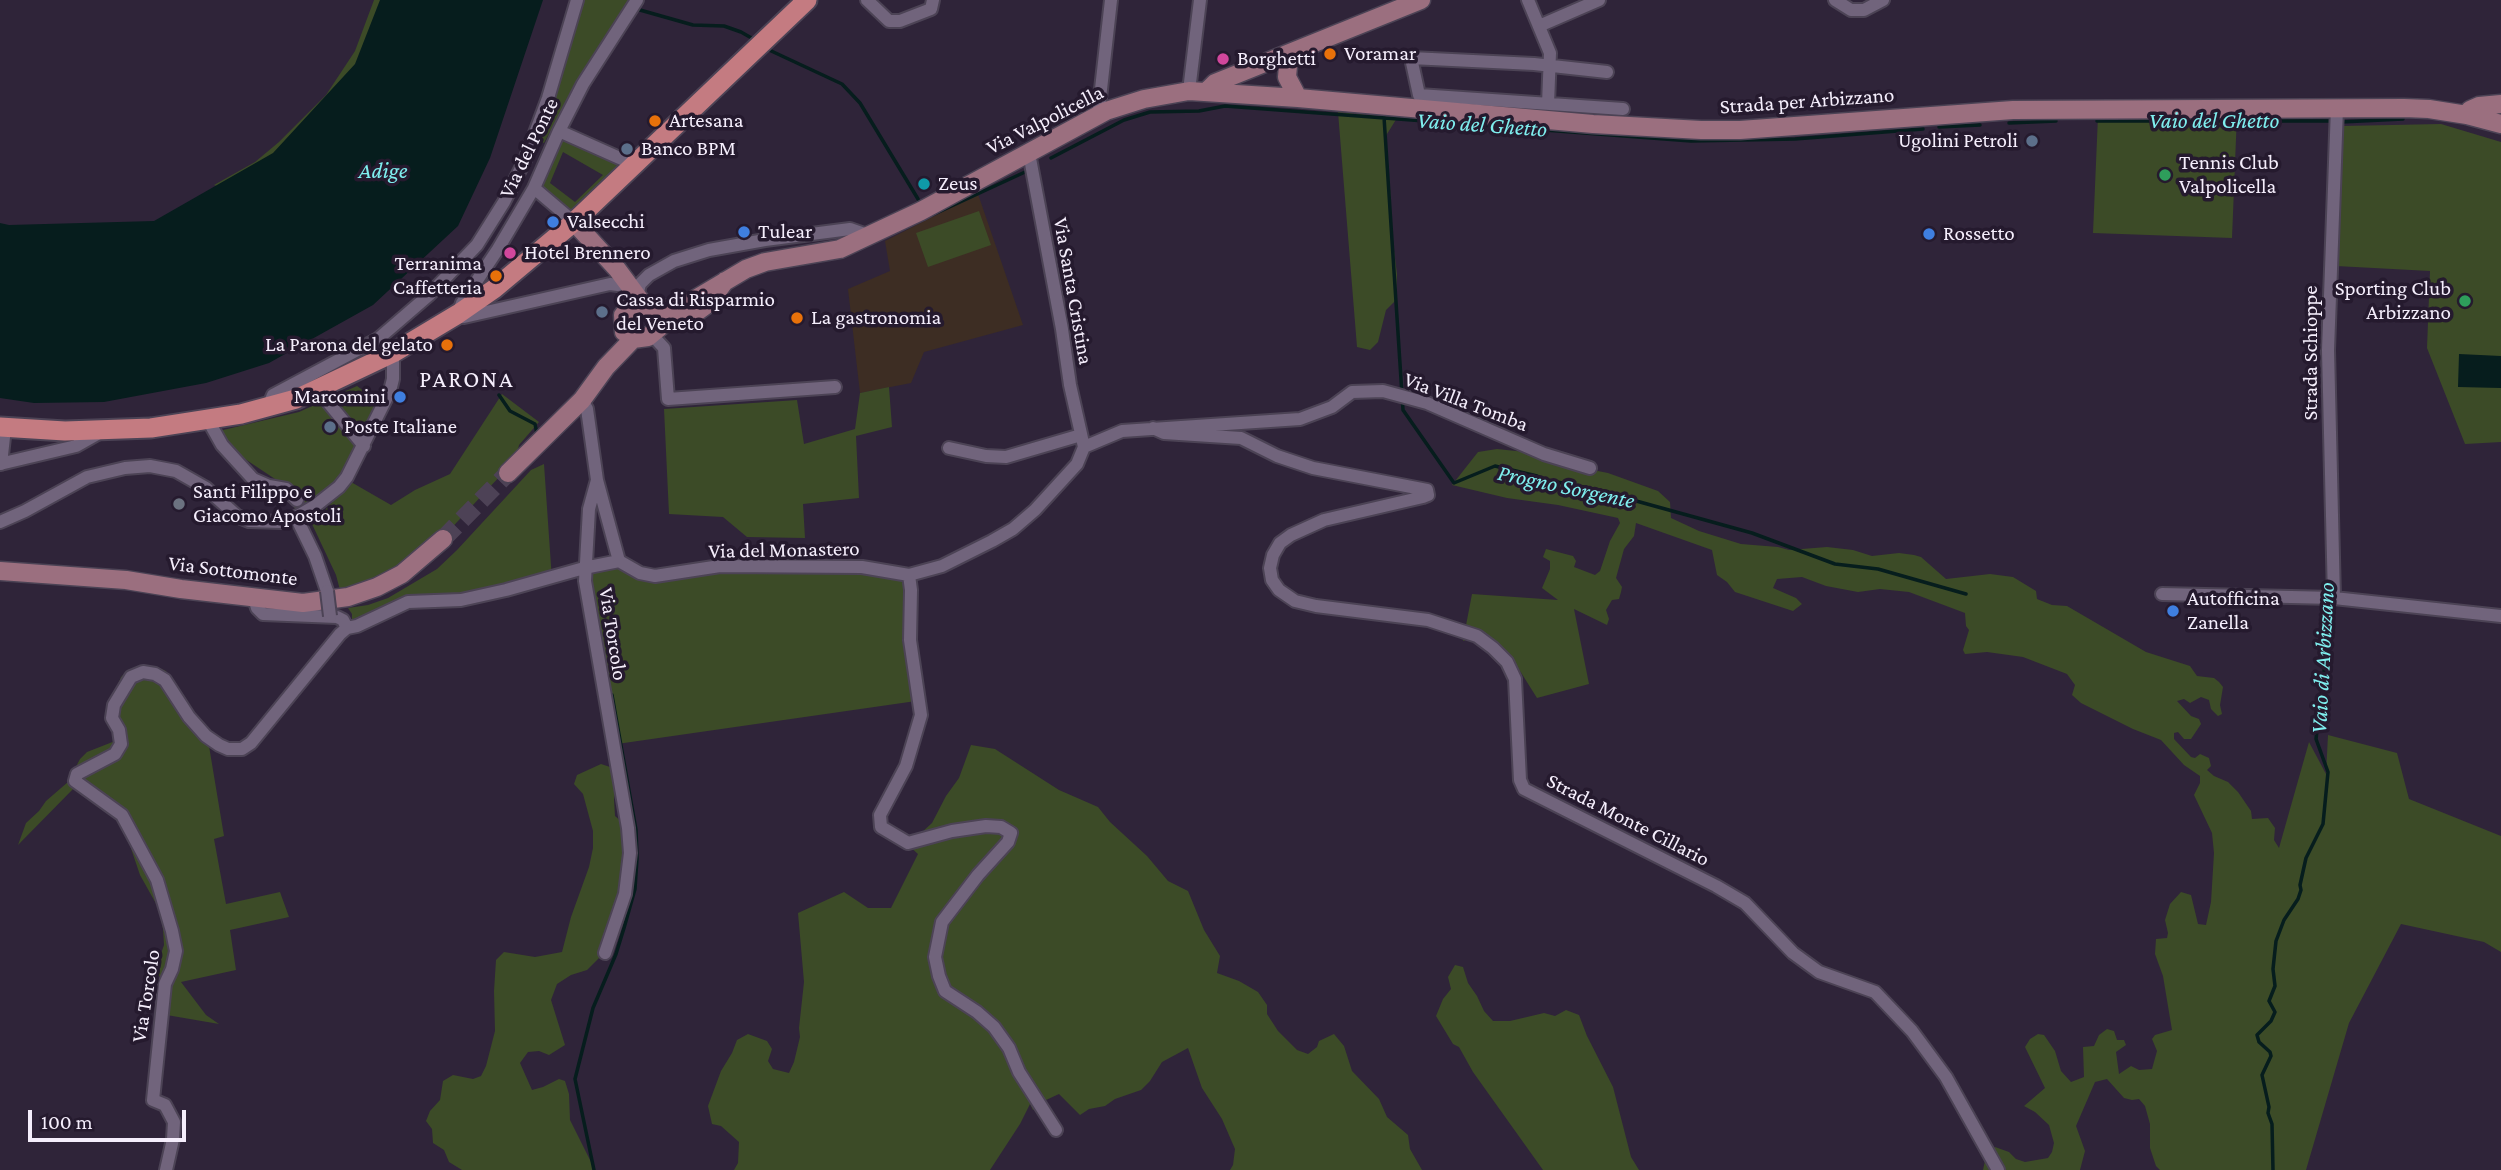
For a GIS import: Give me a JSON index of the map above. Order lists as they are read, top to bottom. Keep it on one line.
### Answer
{"streets":{"main road":["Strada per Arbizzano","Via Valpolicella","Via Sottomonte"],"street":["Via del Ponte","Via Santa Cristina","Strada Schioppe","Via Villa Tomba","Via del Monastero","Via Torcolo","Strada Monte Cillario"]},"crossings":[["Strada per Arbizzano","Via Valpolicella"],["Strada per Arbizzano","Strada Schioppe"],["Via Valpolicella","Via Santa Cristina"],["Via Santa Cristina","Via Villa Tomba"],["Via Santa Cristina","Via del Monastero"],["Via Villa Tomba","Via del Monastero"],["Via Villa Tomba","Strada Monte Cillario"]],"districts":["PARONA"],"water":["Vaio del Ghetto","Adige","Progno Sorgente","Vaio di Arbizzano"],"places":["Voramar","Borghetti","Artesana","Ugolini Petroli","Banco BPM","Tennis Club Valpolicella","Zeus","Valsecchi","Tulear","Rossetto","Hotel Brennero","Terranima Caffetteria","Sporting Club Arbizzano","Cassa di Risparmio del Veneto","La gastronomia","La Parona del gelato","Marcomini","Poste Italiane","Santi Filippo e Giacomo Apostoli","Autofficina Zanella"],"scale_bar":"100 m"}
